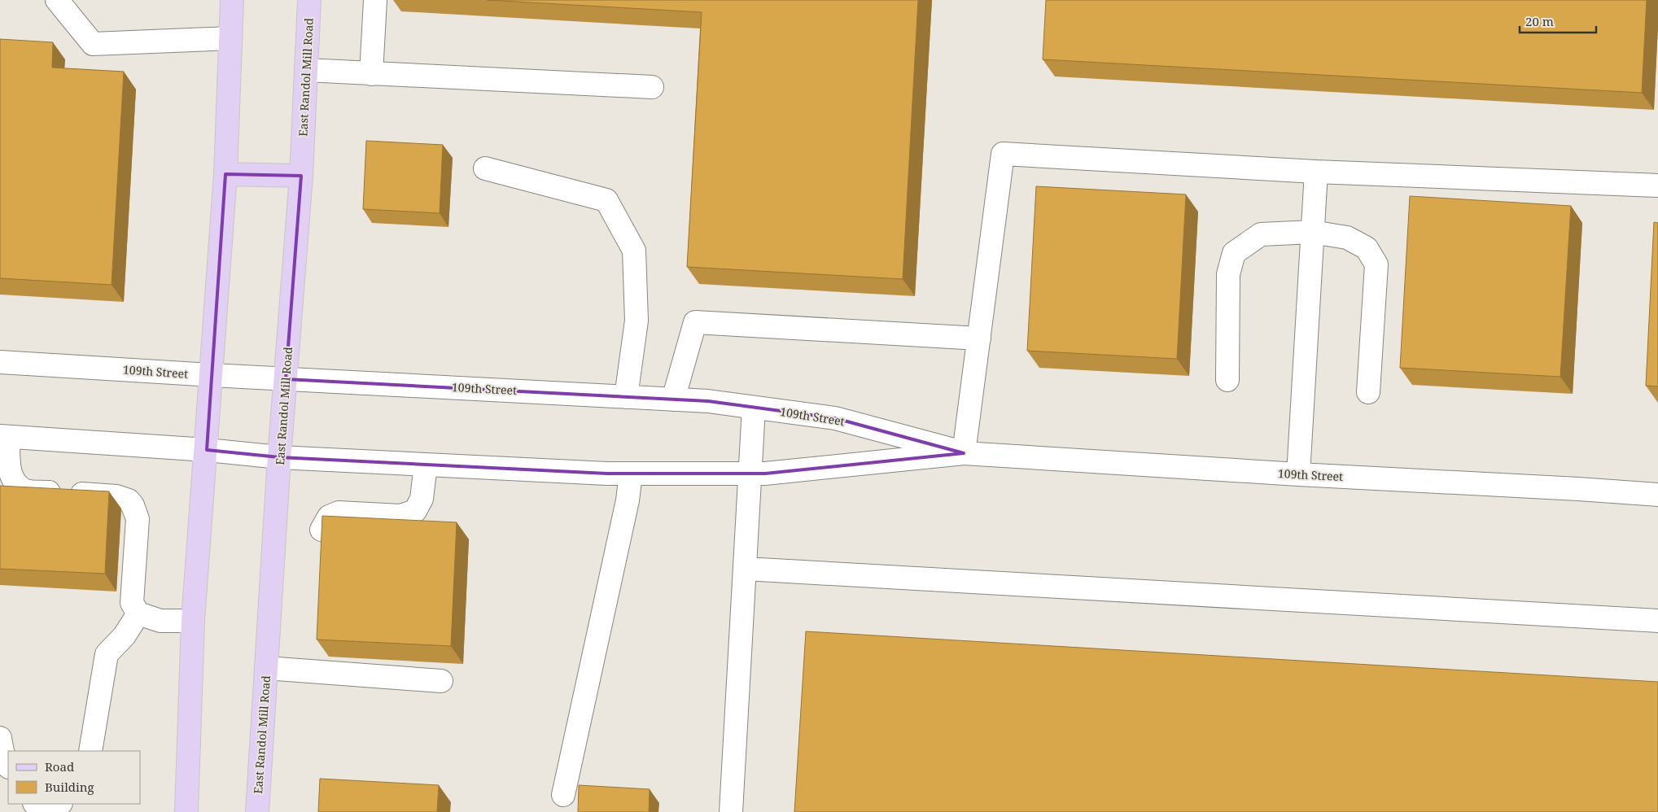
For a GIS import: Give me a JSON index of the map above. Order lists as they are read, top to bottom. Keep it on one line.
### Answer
{"streets":{"main road":["East Randol Mill Road"],"street":["109th Street"]},"crossings":[["East Randol Mill Road","109th Street"]],"legend":["Road","Building"],"scale_bar":"20 m"}
